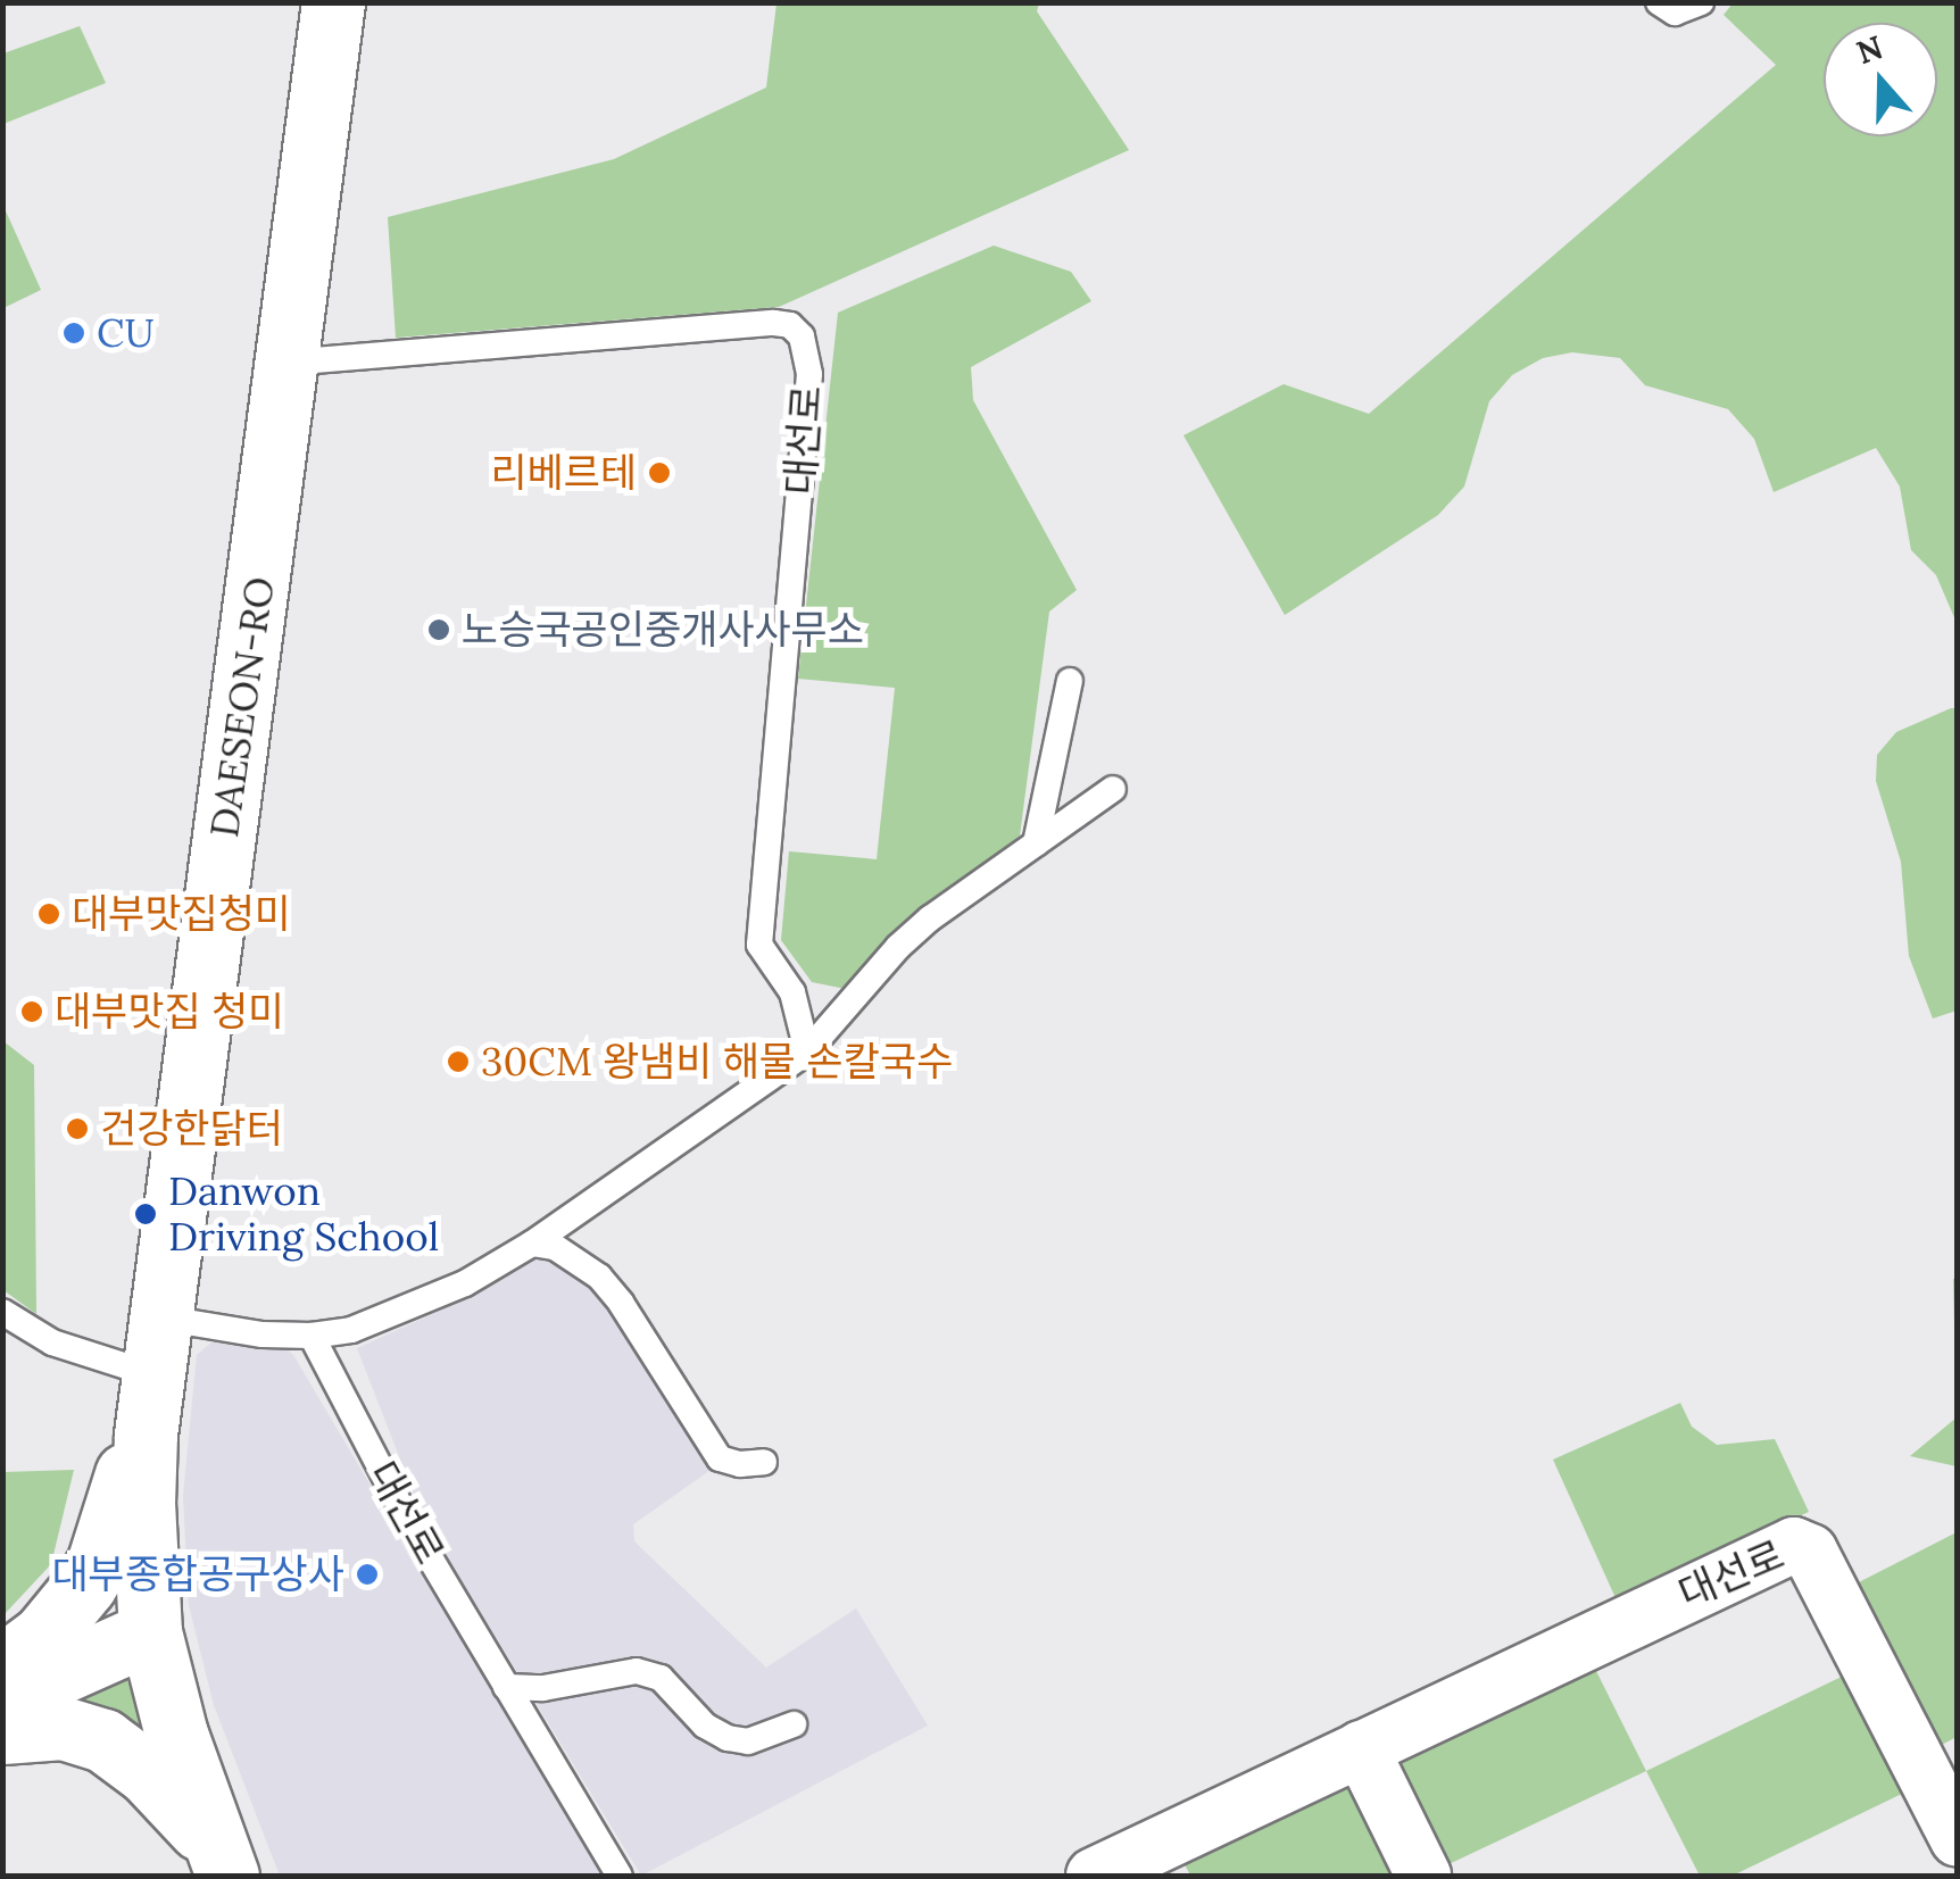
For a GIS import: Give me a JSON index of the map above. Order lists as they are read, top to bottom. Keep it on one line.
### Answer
{"streets":{"street":["대선로","DAESEON-RO"]},"crossings":[["대선로","DAESEON-RO"]],"places":["CU","리베르테","노승국공인중개사사무소","대부맛집청미","대부맛집 청미","30CM 왕냄비 해물 손칼국수","건강한닭터","Danwon Driving School","대부종합공구상사"],"north":"top"}
